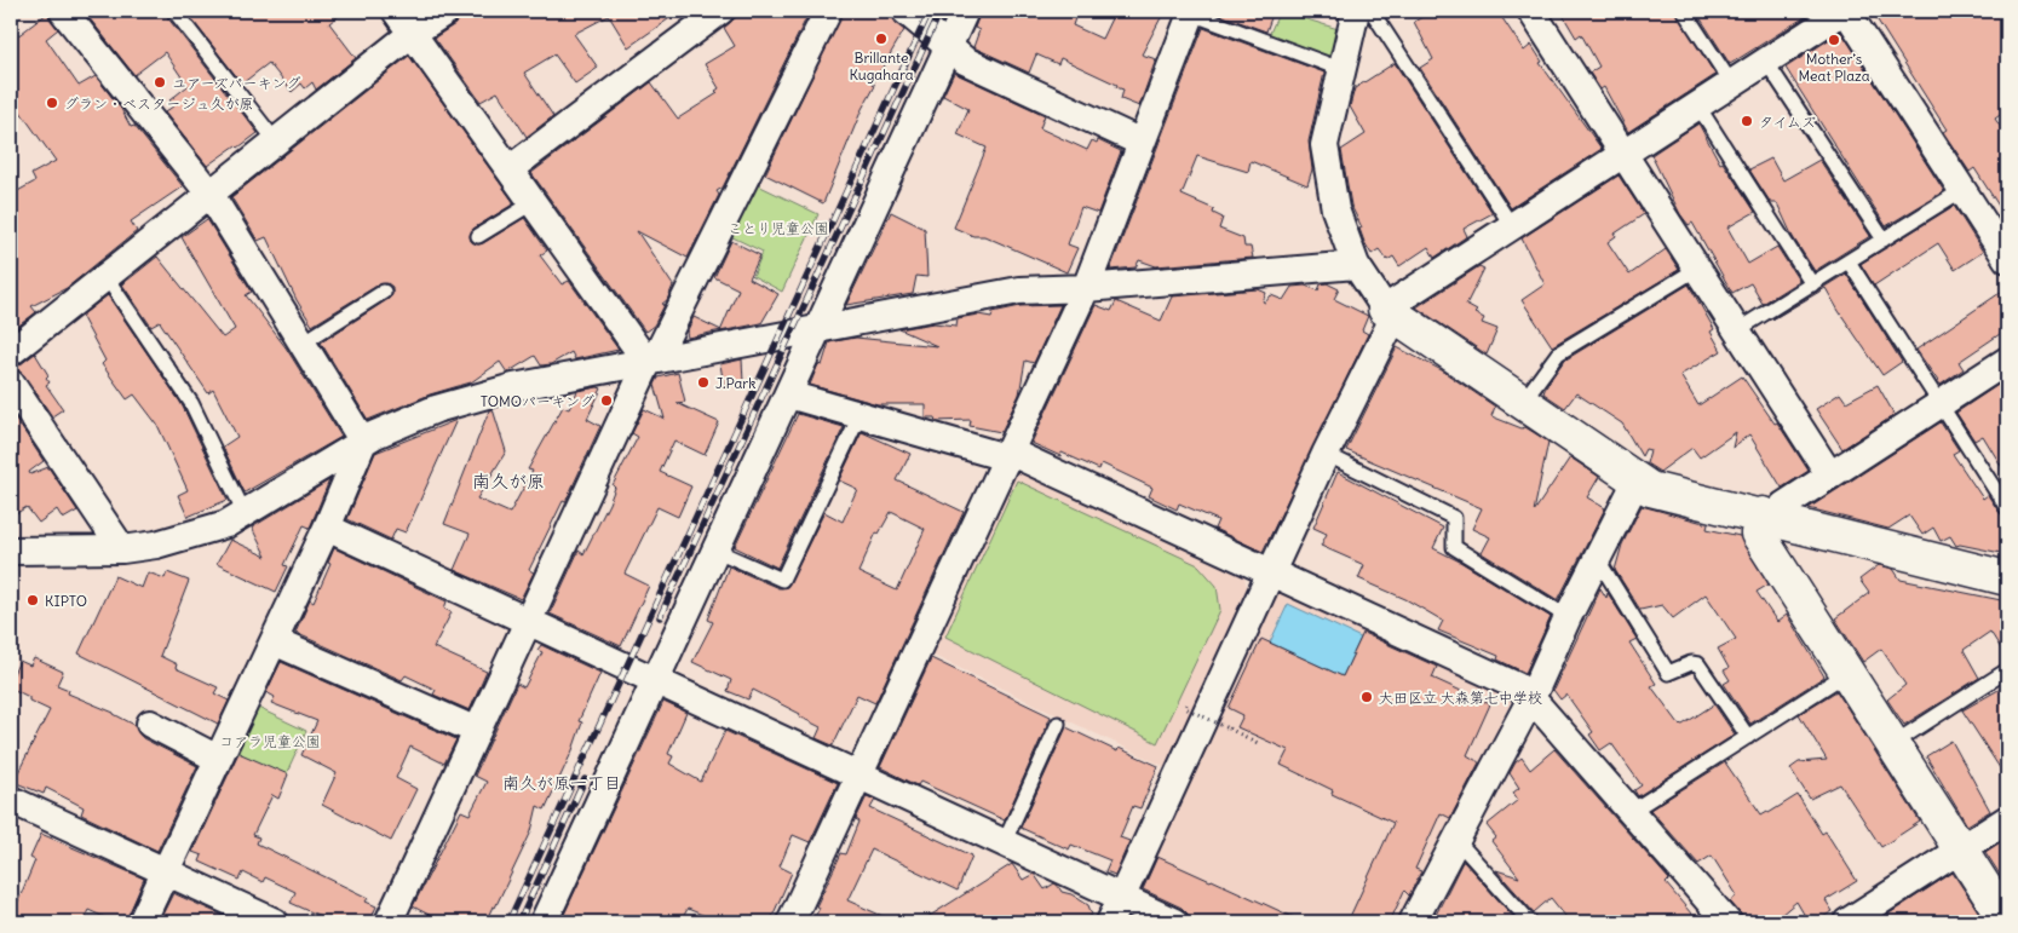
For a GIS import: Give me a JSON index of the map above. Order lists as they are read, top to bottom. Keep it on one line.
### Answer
{"districts":["南久が原","南久が原一丁目"],"parks":["ことり児童公園","コアラ児童公園"],"places":["Brillante Kugahara","Mother's Meat Plaza","ユアーズパーキング","グラン・ベスタージュ久が原","タイムズ","J.Park","TOMOパーキング","KIPTO","大田区立 大森第七中学校"]}
